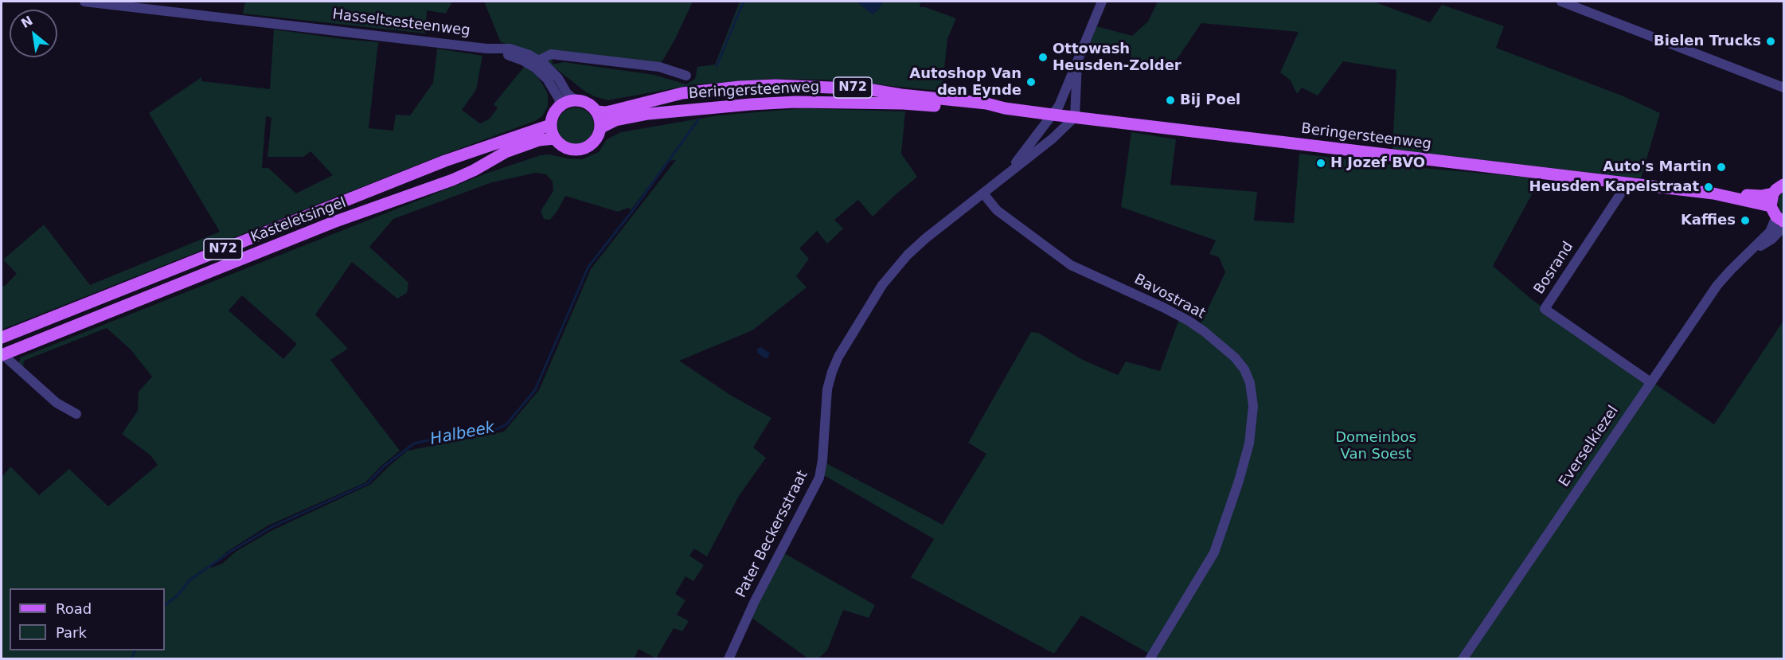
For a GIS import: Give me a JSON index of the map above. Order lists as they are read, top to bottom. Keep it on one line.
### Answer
{"streets":{"main road":["Hasseltsesteenweg","N72","Beringersteenweg","Kasteletsingel"],"street":["Bosrand","Bavostraat","Everselkiezel","Pater Beckersstraat"]},"crossings":[["Hasseltsesteenweg","N72"],["Hasseltsesteenweg","Kasteletsingel"],["N72","Beringersteenweg"],["N72","Kasteletsingel"],["Beringersteenweg","Bosrand"],["Beringersteenweg","Everselkiezel"],["Beringersteenweg","Pater Beckersstraat"],["Bosrand","Everselkiezel"],["Bavostraat","Pater Beckersstraat"]],"water":["Halbeek"],"parks":["Domeinbos Van Soest"],"places":["Bielen Trucks","Ottowash Heusden-Zolder","Autoshop Van den Eynde","Bij Poel","H Jozef BVO","Auto's Martin","Heusden Kapelstraat","Kaffies"],"legend":["Road","Park"],"north":"top left"}
